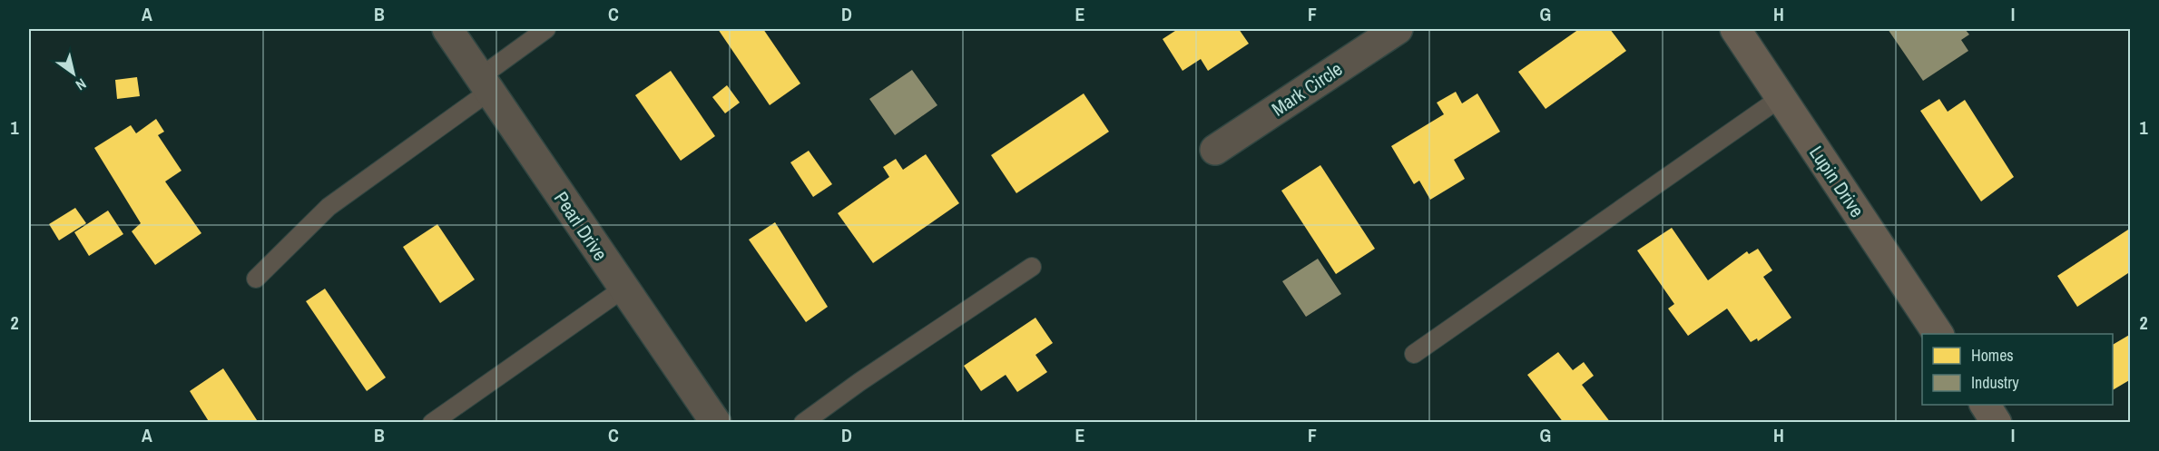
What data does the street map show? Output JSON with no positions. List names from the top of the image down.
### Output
{
  "streets": {
    "street": ["Mark Circle", "Lupin Drive", "Pearl Drive"]
  },
  "legend": ["Homes", "Industry"],
  "north": "bottom right",
  "grid": {
    "columns": [
      "A",
      "B",
      "C",
      "D",
      "E",
      "F",
      "G",
      "H",
      "I"
    ],
    "rows": ["1", "2"]
  }
}
